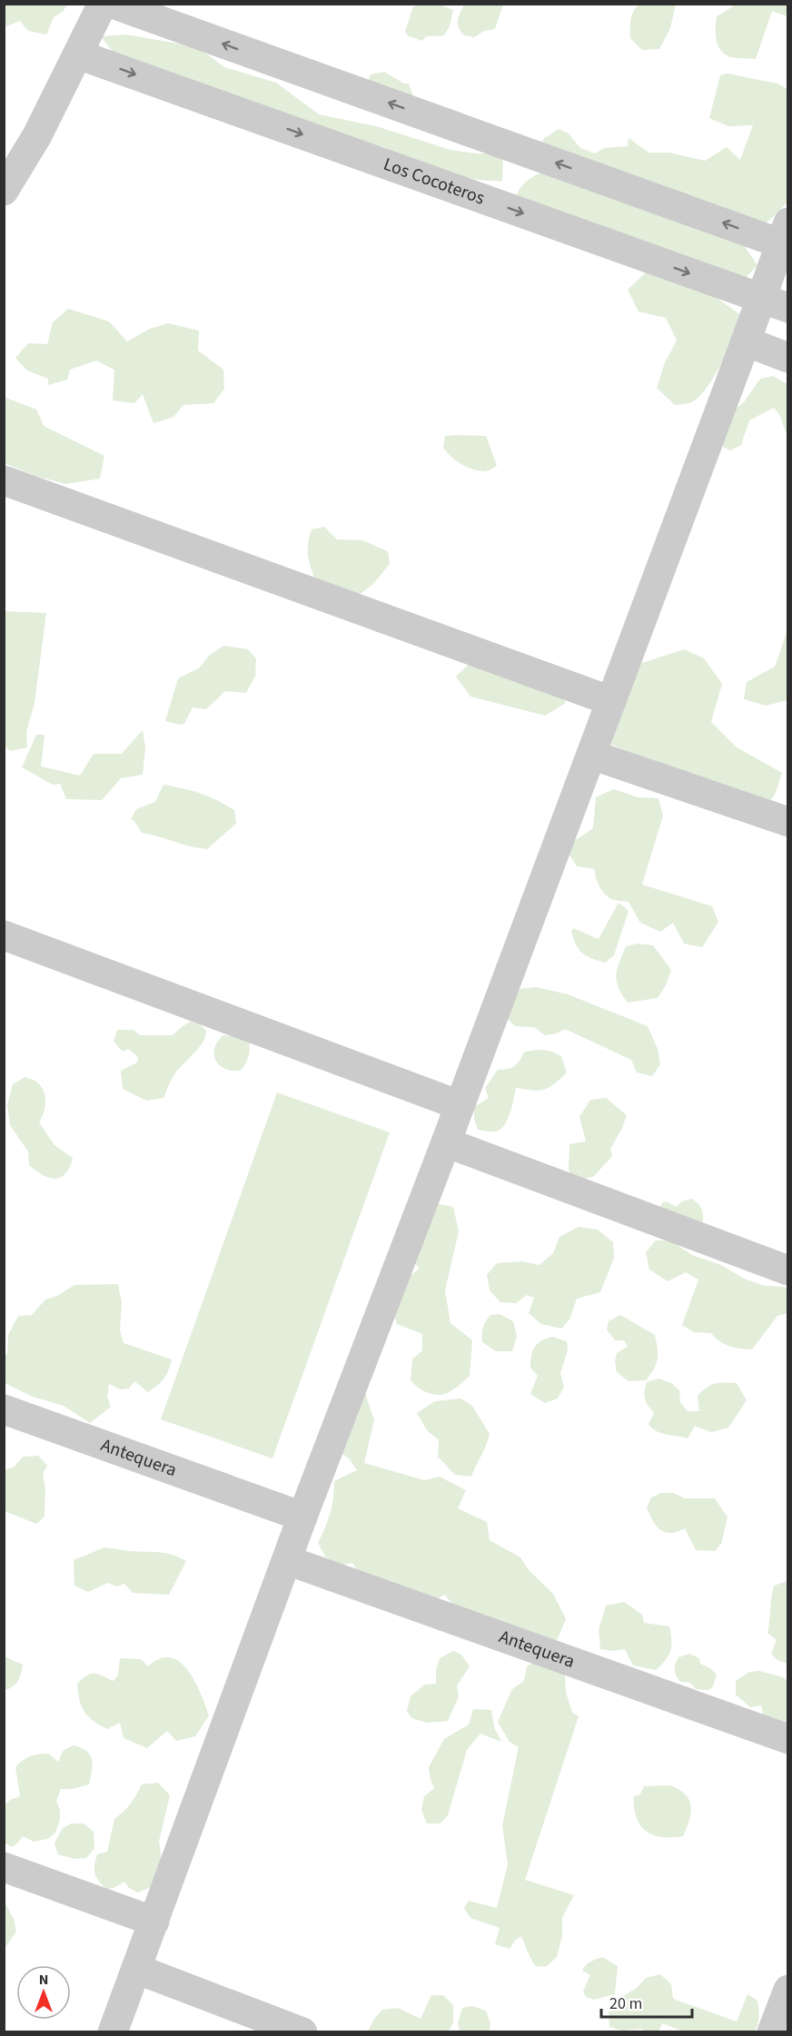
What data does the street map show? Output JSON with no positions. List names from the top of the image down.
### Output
{
  "streets": {
    "street": ["Los Cocoteros", "Antequera"]
  },
  "scale_bar": "20 m",
  "north": "top"
}
